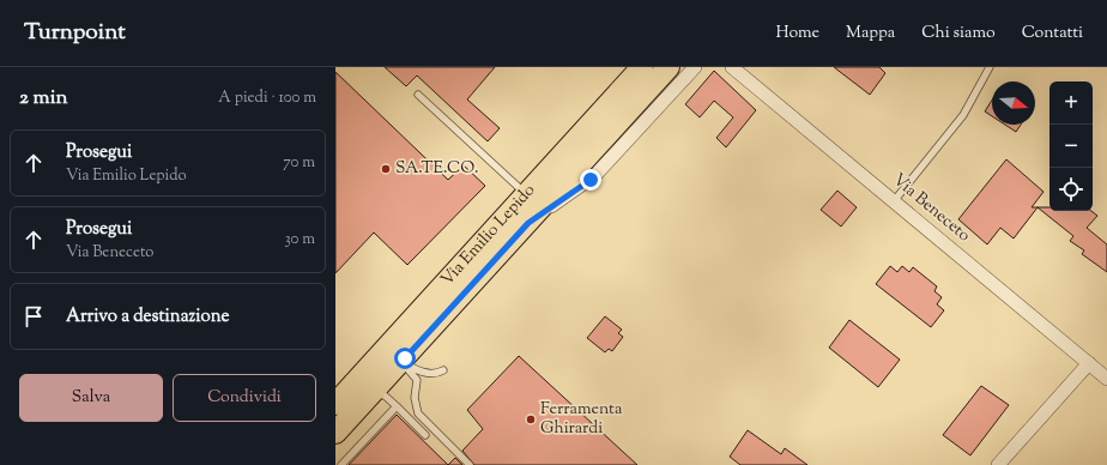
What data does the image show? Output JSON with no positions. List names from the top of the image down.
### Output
{
  "streets": {
    "main road": ["Via Emilio Lepido"],
    "street": ["Via Beneceto"]
  },
  "places": ["SA.TE.CO.", "Ferramenta Ghirardi"],
  "north": "right",
  "page": {
    "header": "Turnpoint",
    "nav": [
      "Home",
      "Mappa",
      "Chi siamo",
      "Contatti"
    ],
    "heading": ["2 min", "A piedi · 100 m"],
    "map_buttons": ["+", "−"],
    "list": [
      ["Prosegui", "Via Emilio Lepido", "70 m"],
      ["Prosegui", "Via Beneceto", "30 m"],
      "Arrivo a destinazione"
    ],
    "buttons": ["Salva", "Condividi"]
  }
}
